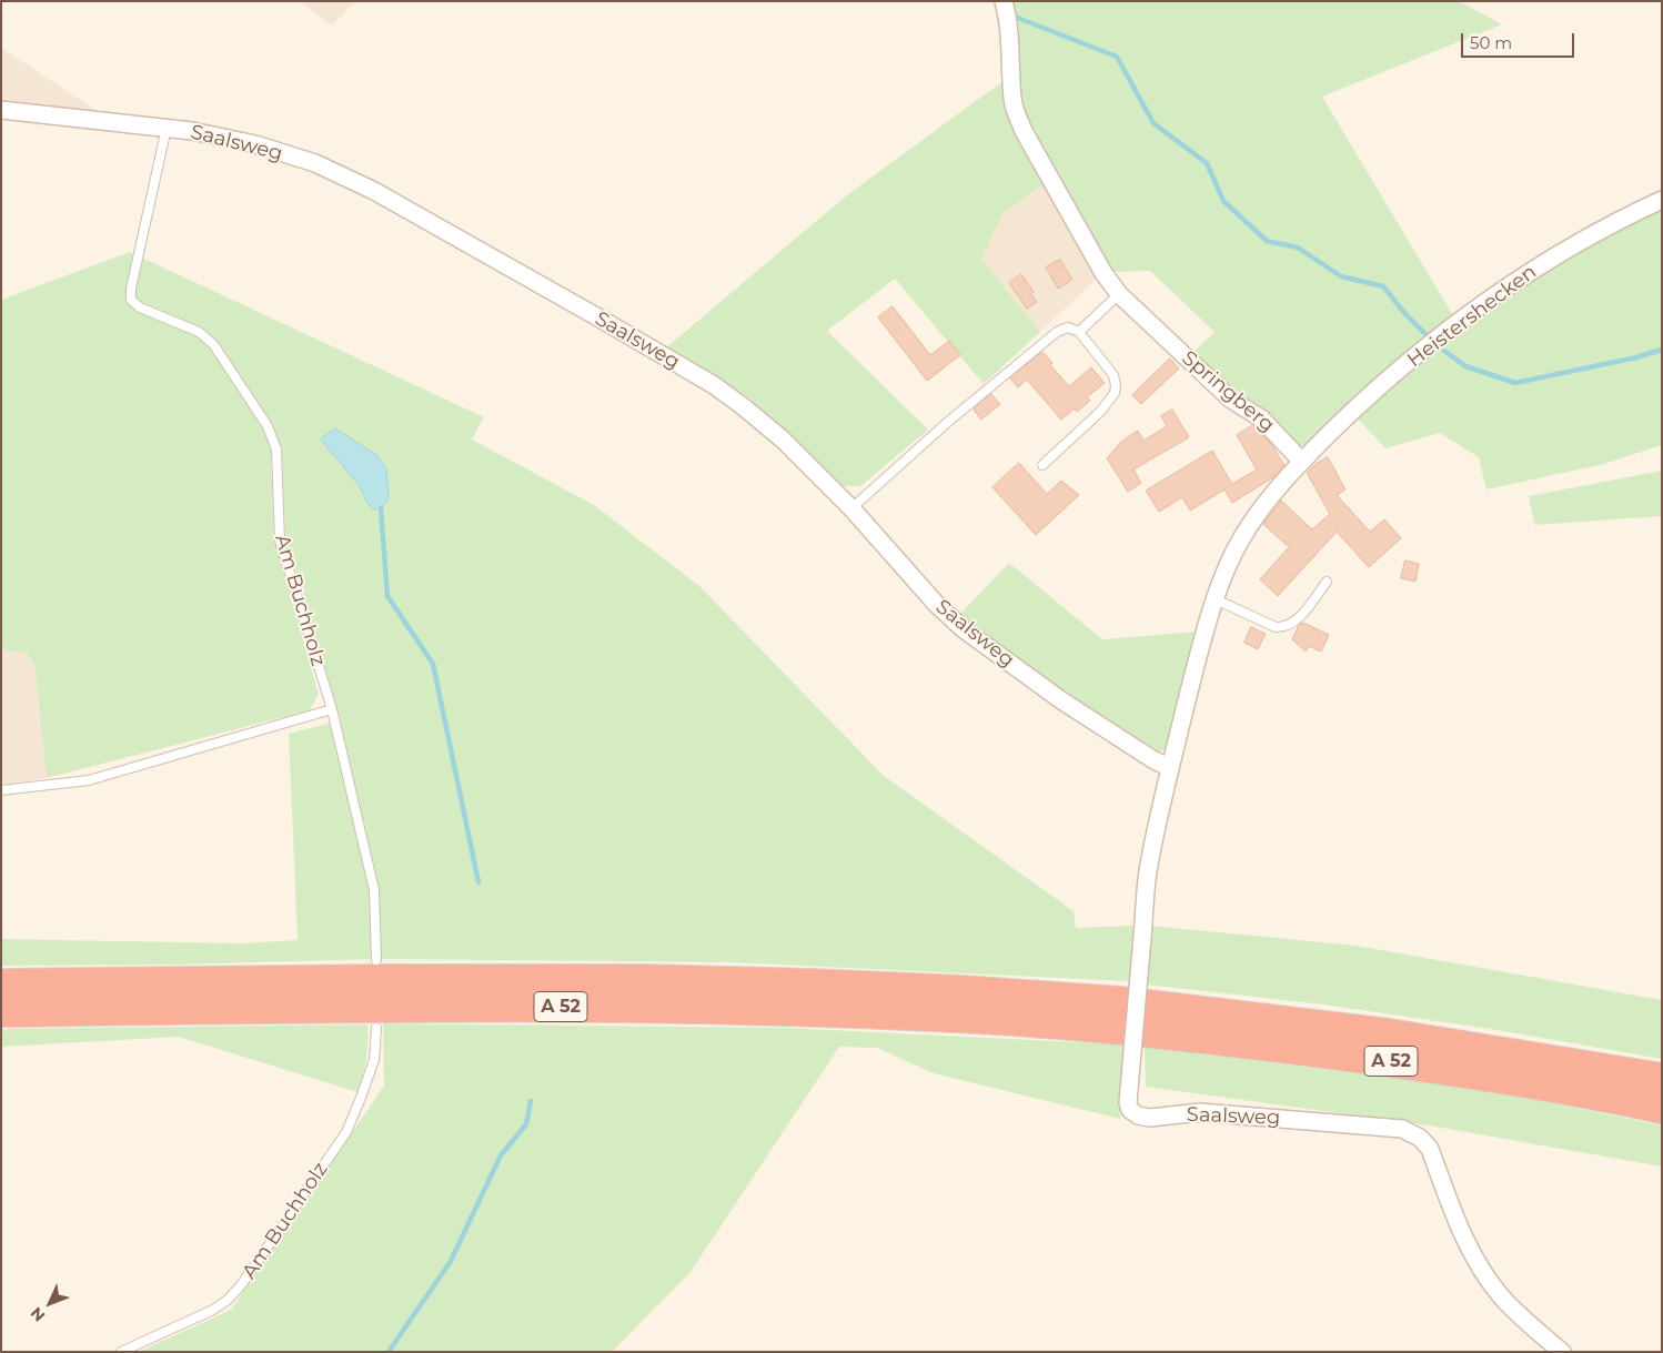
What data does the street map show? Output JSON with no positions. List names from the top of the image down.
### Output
{
  "streets": {
    "highway": ["A 52"],
    "street": ["Saalsweg", "Heistershecken", "Springberg"],
    "lane": ["Am Buchholz"]
  },
  "crossings": [
    ["Saalsweg", "Am Buchholz"],
    ["Heistershecken", "Springberg"]
  ],
  "scale_bar": "50 m",
  "north": "bottom left"
}
